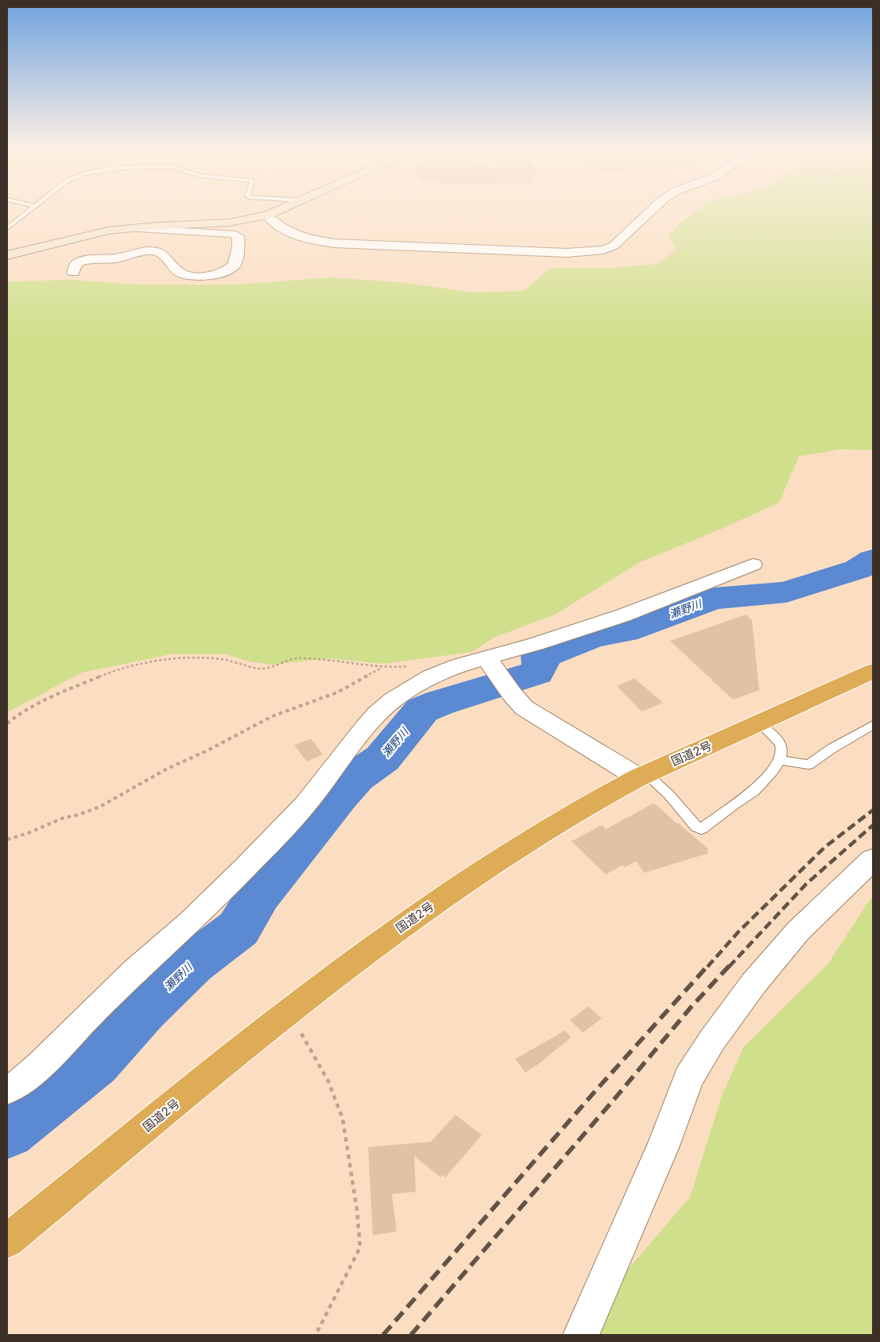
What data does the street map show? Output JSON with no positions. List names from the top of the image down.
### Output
{
  "streets": {
    "highway": ["国道2号"]
  },
  "water": ["瀬野川"]
}
